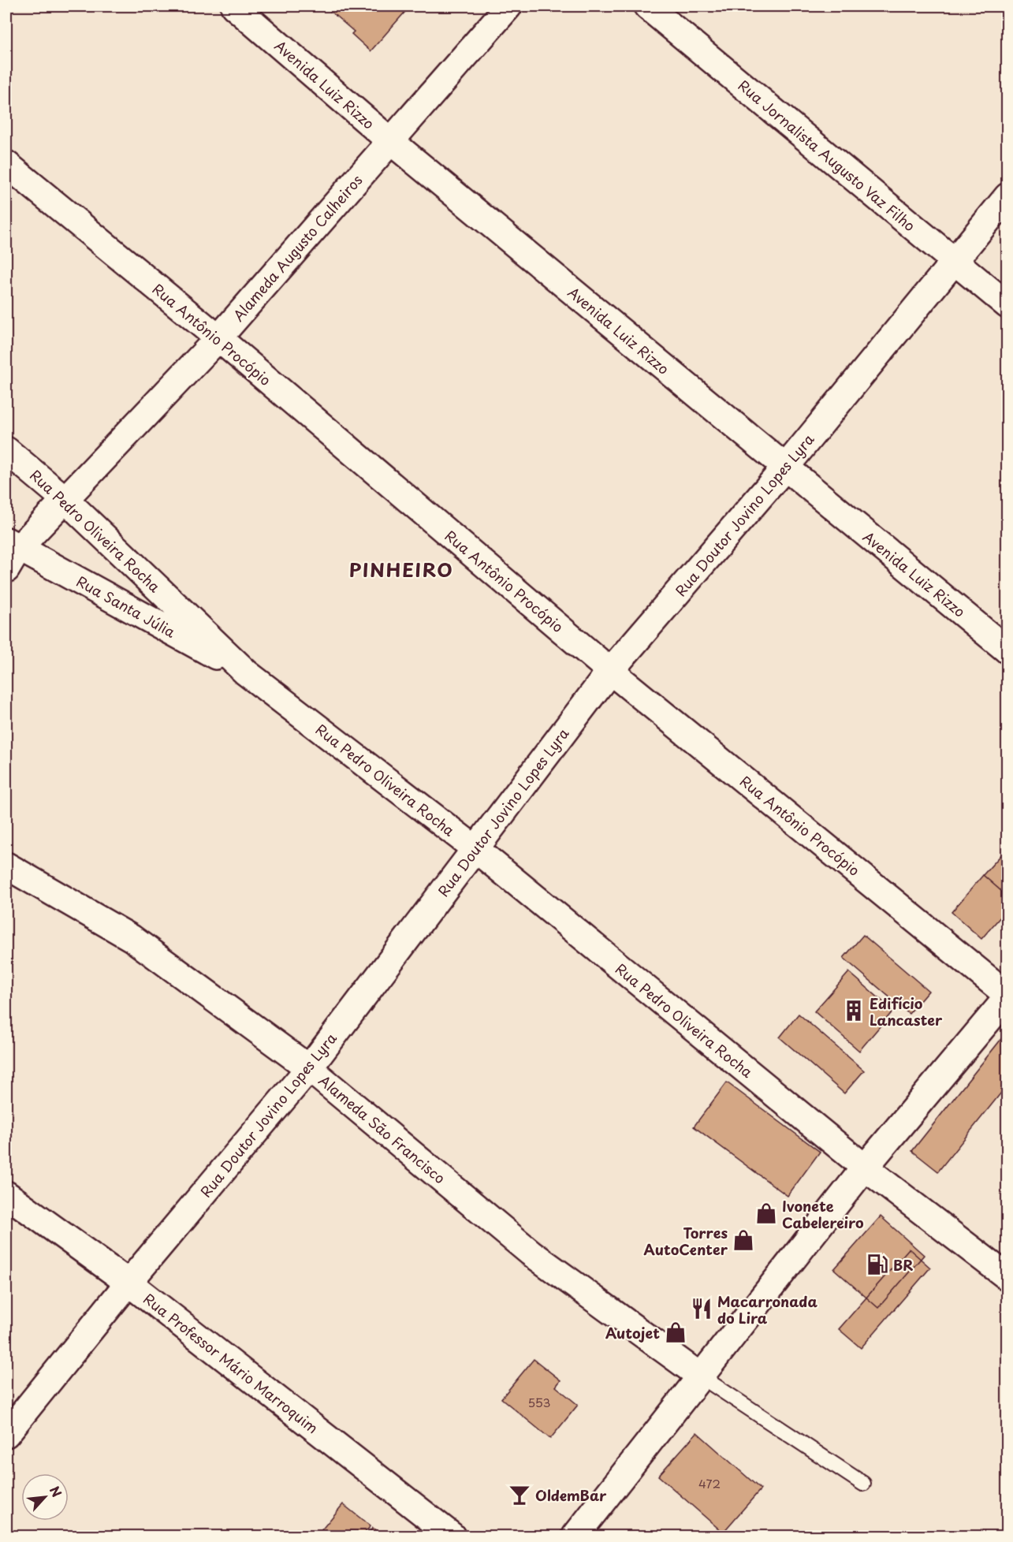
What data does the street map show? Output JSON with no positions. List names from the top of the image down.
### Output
{
  "streets": {
    "street": [
      "Avenida Luiz Rizzo",
      "Rua Jornalista Augusto Vaz Filho",
      "Alameda Augusto Calheiros",
      "Rua Antônio Procópio",
      "Rua Doutor Jovino Lopes Lyra",
      "Rua Pedro Oliveira Rocha",
      "Rua Santa Júlia",
      "Alameda São Francisco",
      "Rua Professor Mário Marroquim"
    ]
  },
  "crossings": [
    ["Avenida Luiz Rizzo", "Alameda Augusto Calheiros"],
    ["Avenida Luiz Rizzo", "Rua Doutor Jovino Lopes Lyra"],
    ["Rua Jornalista Augusto Vaz Filho", "Rua Doutor Jovino Lopes Lyra"],
    ["Alameda Augusto Calheiros", "Rua Antônio Procópio"],
    ["Alameda Augusto Calheiros", "Rua Pedro Oliveira Rocha"],
    ["Alameda Augusto Calheiros", "Rua Santa Júlia"],
    ["Rua Antônio Procópio", "Rua Doutor Jovino Lopes Lyra"],
    ["Rua Doutor Jovino Lopes Lyra", "Rua Pedro Oliveira Rocha"],
    ["Rua Doutor Jovino Lopes Lyra", "Alameda São Francisco"],
    ["Rua Doutor Jovino Lopes Lyra", "Rua Professor Mário Marroquim"],
    ["Rua Pedro Oliveira Rocha", "Rua Santa Júlia"]
  ],
  "districts": ["PINHEIRO"],
  "places": {
    "building": ["Edifício Lancaster"],
    "shop": ["Ivonete Cabelereiro", "Torres AutoCenter", "Autojet"],
    "fuel station": ["BR"],
    "restaurant": ["Macarronada do Lira"],
    "bar": ["OldemBar"]
  },
  "house_numbers": ["553", "472"],
  "north": "top right"
}
